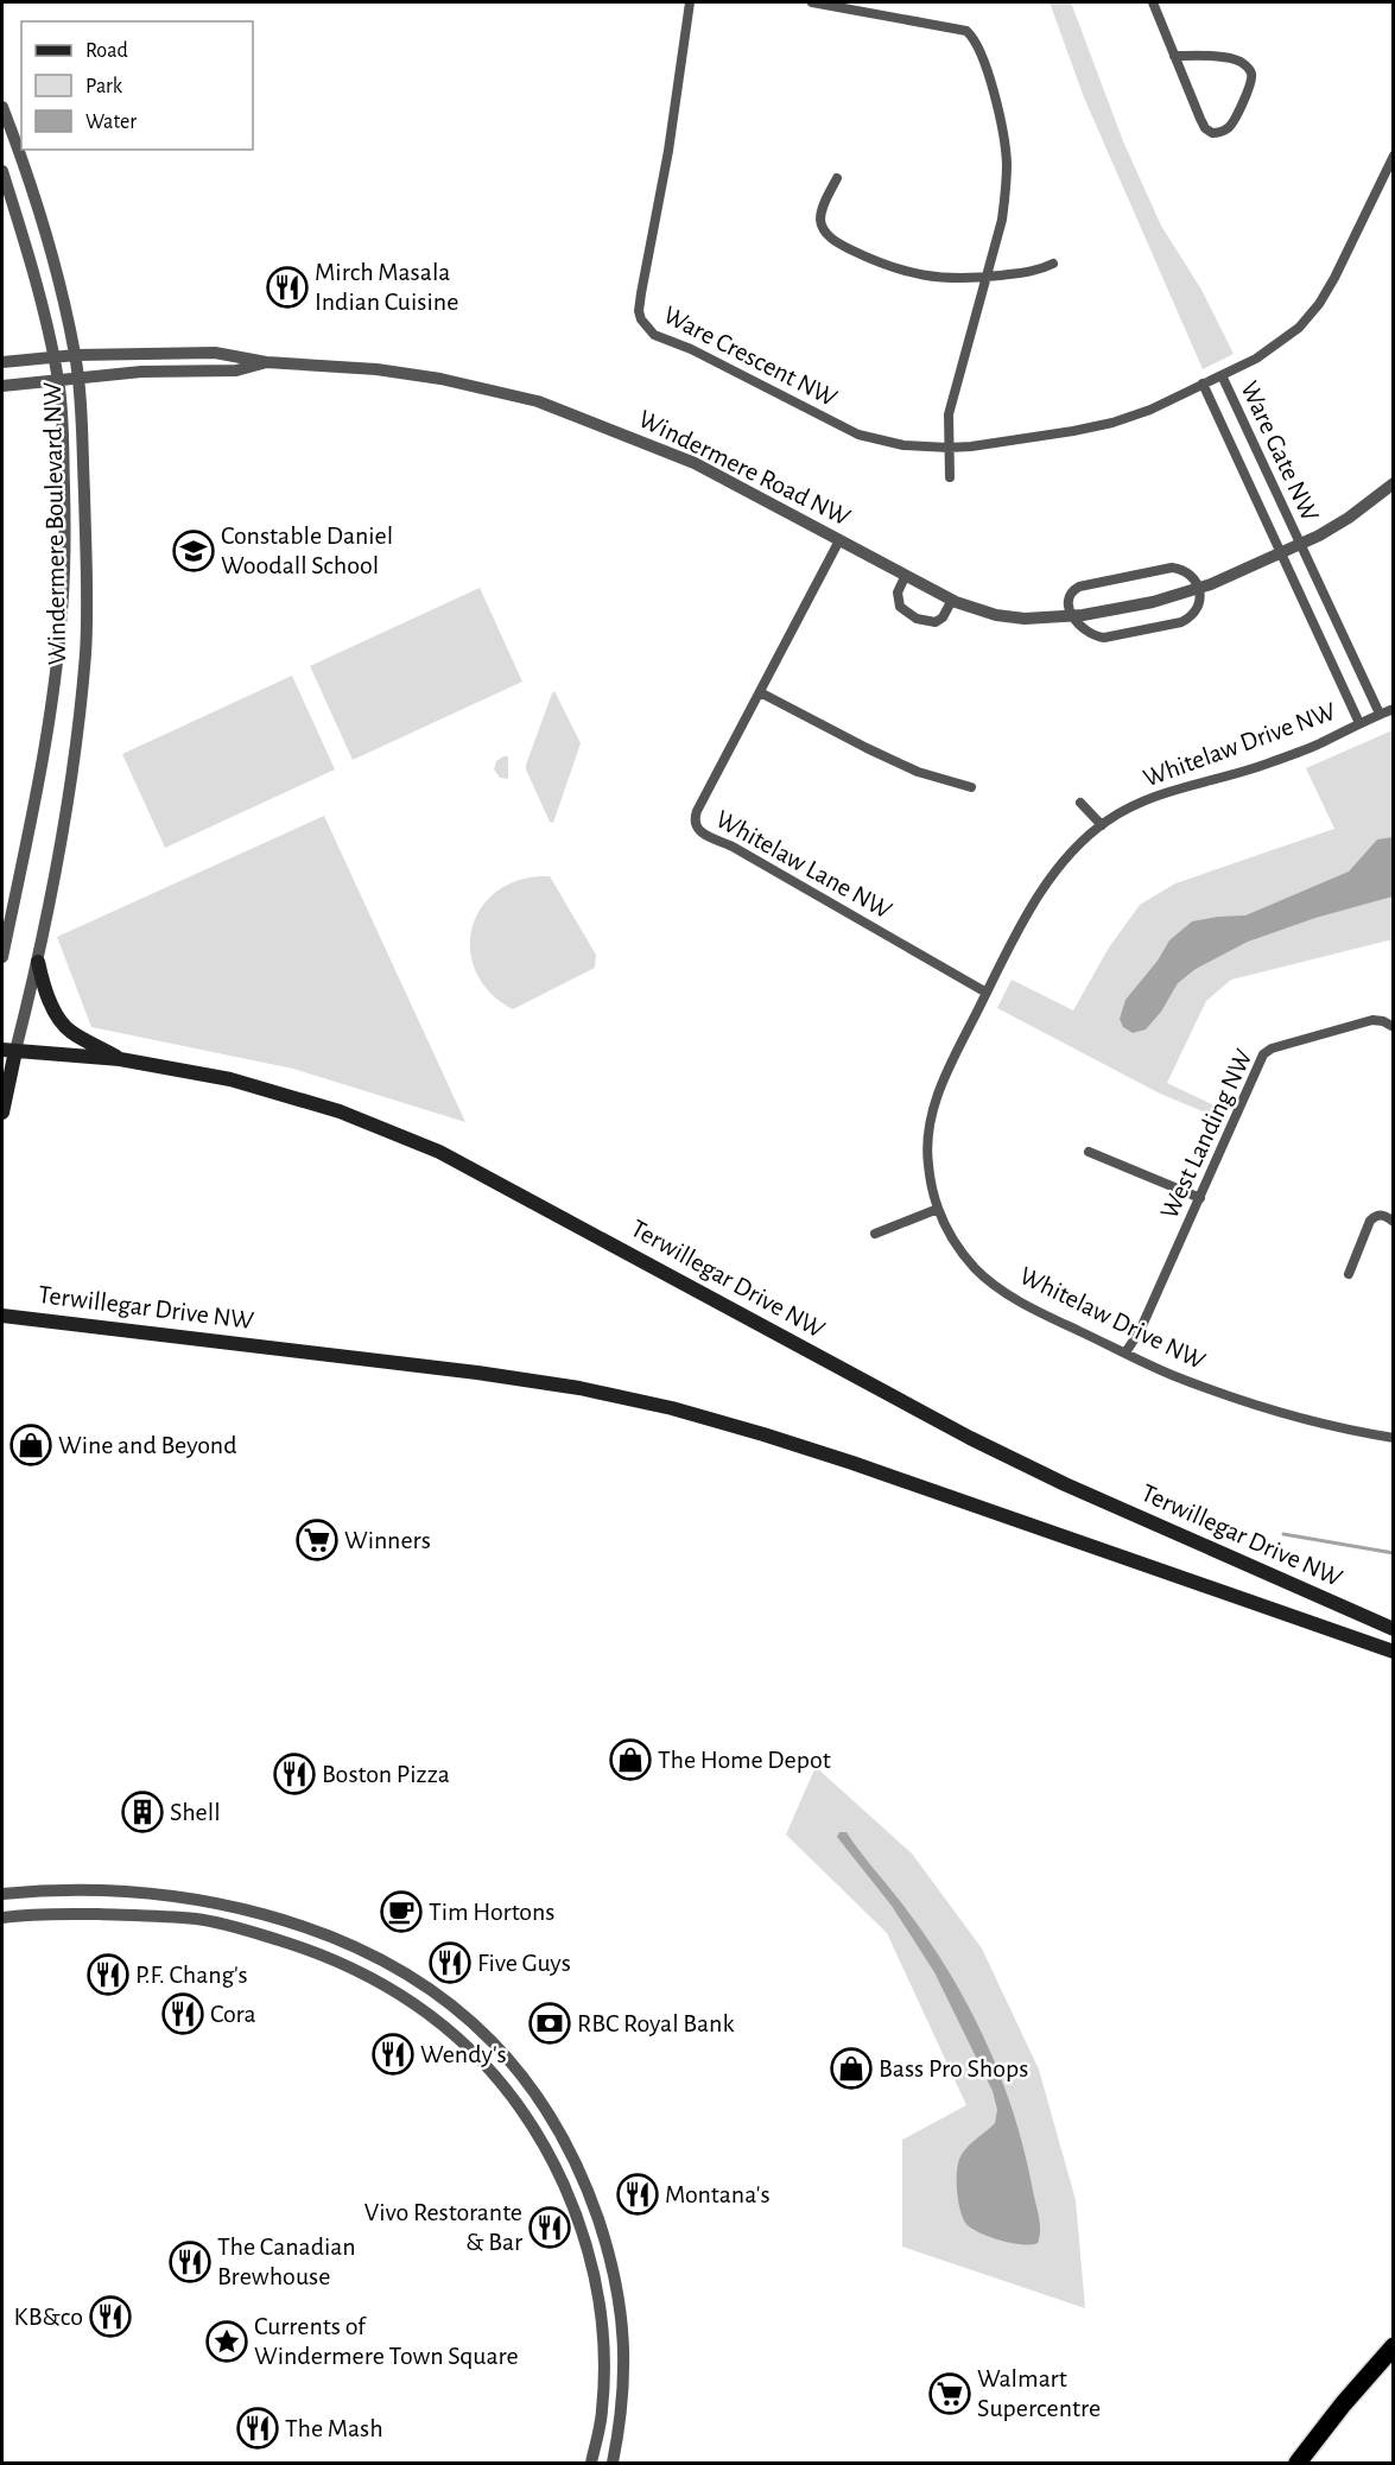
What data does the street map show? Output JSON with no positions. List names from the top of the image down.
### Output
{
  "streets": {
    "main road": ["Windermere Boulevard NW", "Terwillegar Drive NW"],
    "street": [
      "Ware Crescent NW",
      "Ware Gate NW",
      "Windermere Road NW",
      "Whitelaw Drive NW",
      "Whitelaw Lane NW",
      "West Landing NW"
    ]
  },
  "crossings": [
    ["Ware Crescent NW", "Ware Gate NW"],
    ["Ware Gate NW", "Windermere Road NW"],
    ["Ware Gate NW", "Whitelaw Drive NW"],
    ["Windermere Road NW", "Windermere Boulevard NW"],
    ["Windermere Road NW", "Whitelaw Lane NW"],
    ["Windermere Boulevard NW", "Terwillegar Drive NW"],
    ["Whitelaw Drive NW", "Whitelaw Lane NW"],
    ["Whitelaw Drive NW", "West Landing NW"]
  ],
  "places": {
    "restaurant": [
      "Mirch Masala Indian Cuisine",
      "Boston Pizza",
      "Five Guys",
      "P.F. Chang's",
      "Cora",
      "Wendy's",
      "Montana's",
      "Vivo Restorante & Bar",
      "The Canadian Brewhouse",
      "KB&co",
      "The Mash"
    ],
    "school or university": ["Constable Daniel Woodall School"],
    "shop": ["Wine and Beyond", "The Home Depot", "Bass Pro Shops"],
    "supermarket": ["Winners", "Walmart Supercentre"],
    "building": ["Shell"],
    "cafe": ["Tim Hortons"],
    "bank": ["RBC Royal Bank"],
    "place": ["Currents of Windermere Town Square"]
  },
  "legend": ["Road", "Park", "Water"]
}
